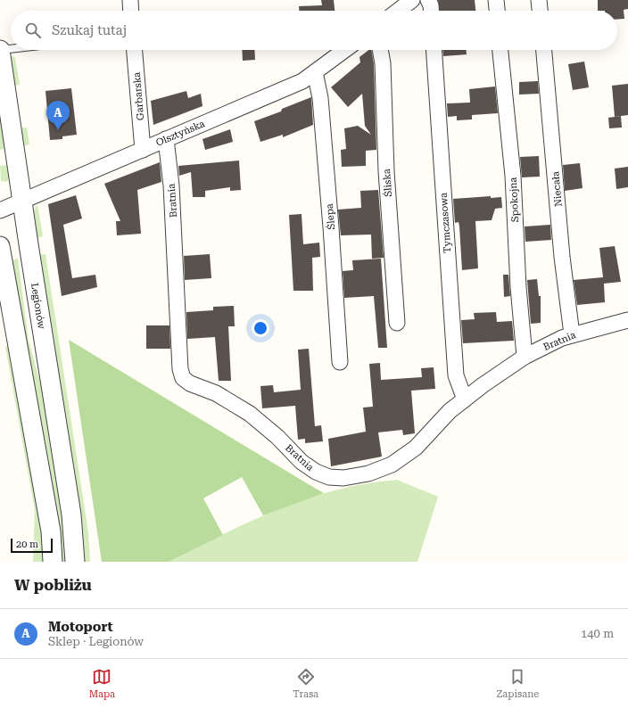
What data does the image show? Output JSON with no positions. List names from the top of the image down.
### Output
{
  "streets": {
    "street": [
      "Garbarska",
      "Olsztyńska",
      "Śliska",
      "Niecała",
      "Spokojna",
      "Bratnia",
      "Ślepa",
      "Tymczasowa",
      "Legionów"
    ]
  },
  "crossings": [
    ["Garbarska", "Olsztyńska"],
    ["Olsztyńska", "Bratnia"],
    ["Olsztyńska", "Ślepa"],
    ["Olsztyńska", "Legionów"],
    ["Niecała", "Bratnia"],
    ["Spokojna", "Bratnia"],
    ["Bratnia", "Tymczasowa"]
  ],
  "scale_bar": "20 m",
  "page": {
    "search": "Szukaj tutaj",
    "pins": "A",
    "scale": "20 m",
    "heading": "W pobliżu",
    "list": [
      {
        "mark": "A",
        "name": "Motoport",
        "note": "Sklep · Legionów",
        "value": "140 m"
      }
    ],
    "nav": ["Mapa", "Trasa", "Zapisane"]
  }
}
